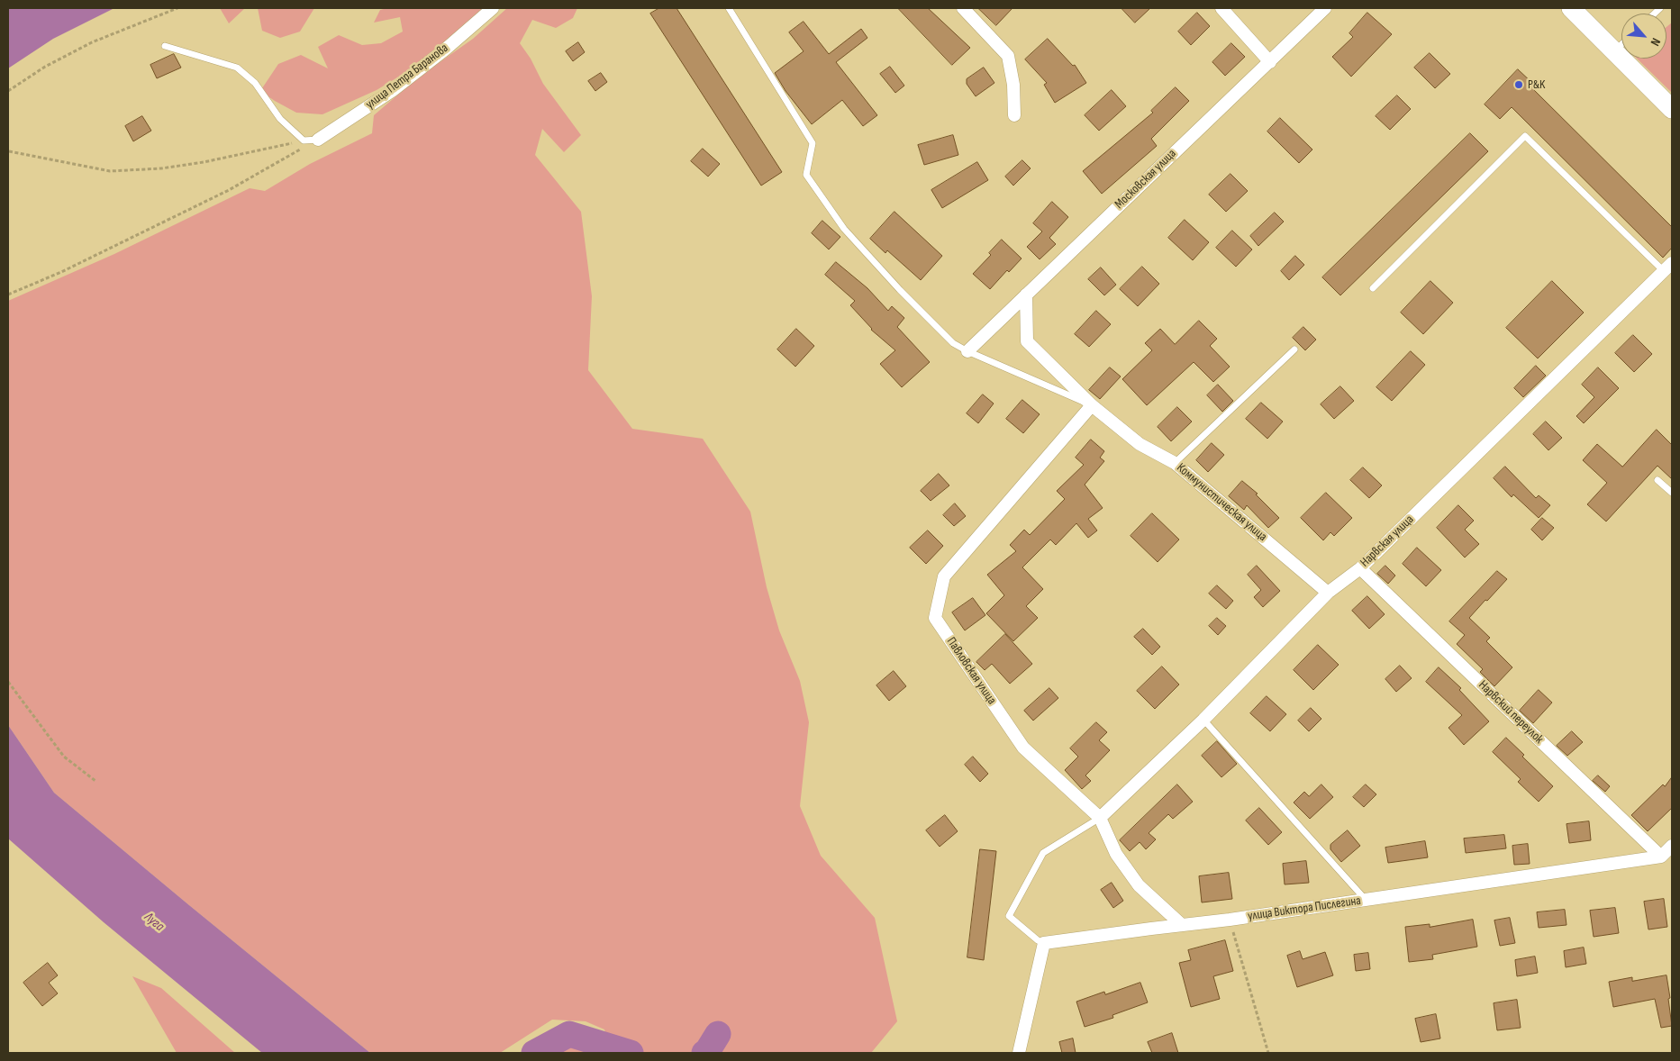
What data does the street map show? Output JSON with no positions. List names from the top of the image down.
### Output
{
  "streets": {
    "street": [
      "улица Петра Баранова",
      "Московская улица",
      "Коммунистическая улица",
      "Нарвская улица",
      "Павловская улица",
      "Нарвский переулок",
      "улица Виктора Пислегина"
    ]
  },
  "crossings": [
    ["Московская улица", "Коммунистическая улица"],
    ["Коммунистическая улица", "Нарвская улица"],
    ["Коммунистическая улица", "Павловская улица"],
    ["Нарвская улица", "Павловская улица"],
    ["Нарвская улица", "Нарвский переулок"],
    ["Павловская улица", "улица Виктора Пислегина"],
    ["Нарвский переулок", "улица Виктора Пислегина"]
  ],
  "water": ["Луга"],
  "places": ["P&K"],
  "north": "bottom right"
}
